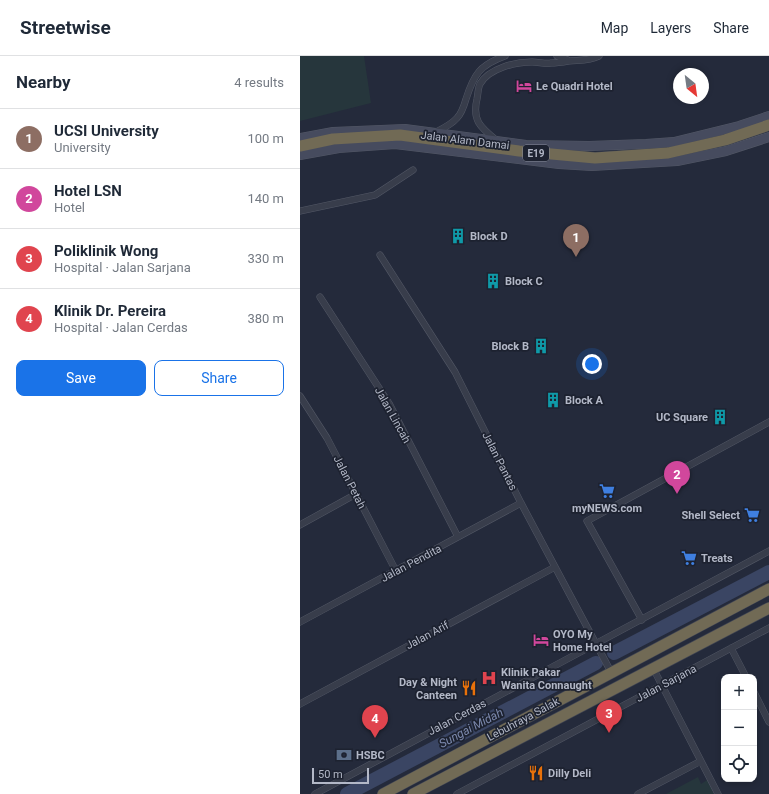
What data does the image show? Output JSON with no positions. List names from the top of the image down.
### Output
{
  "streets": {
    "highway": ["E19", "Lebuhraya Salak"],
    "main road": ["Jalan Alam Damai"],
    "street": [
      "Jalan Lincah",
      "Jalan Pantas",
      "Jalan Petah",
      "Jalan Pendita",
      "Jalan Arif",
      "Jalan Sarjana",
      "Jalan Cerdas"
    ]
  },
  "crossings": [
    ["Jalan Lincah", "Jalan Pendita"],
    ["Jalan Pantas", "Jalan Pendita"],
    ["Jalan Pantas", "Jalan Arif"],
    ["Jalan Pantas", "Jalan Cerdas"],
    ["Jalan Pantas", "Lebuhraya Salak"],
    ["Jalan Petah", "Jalan Pendita"]
  ],
  "water": ["Sungai Midah"],
  "places": {
    "hotel": ["Le Quadri Hotel", "OYO My Home Hotel"],
    "building": [
      "Block D",
      "Block C",
      "Block B",
      "Block A",
      "UC Square"
    ],
    "supermarket": ["myNEWS.com", "Shell Select", "Treats"],
    "hospital": ["Klinik Pakar Wanita Connaught"],
    "restaurant": ["Day & Night Canteen", "Dilly Deli"],
    "bank": ["HSBC"]
  },
  "scale_bar": "50 m",
  "north": "bottom right",
  "page": {
    "header": "Streetwise",
    "nav": ["Map", "Layers", "Share"],
    "heading": ["Nearby", "4 results"],
    "list": [
      {
        "mark": "1",
        "name": "UCSI University",
        "note": "University",
        "value": "100 m"
      },
      {
        "mark": "2",
        "name": "Hotel LSN",
        "note": "Hotel",
        "value": "140 m"
      },
      {
        "mark": "3",
        "name": "Poliklinik Wong",
        "note": "Hospital · Jalan Sarjana",
        "value": "330 m"
      },
      {
        "mark": "4",
        "name": "Klinik Dr. Pereira",
        "note": "Hospital · Jalan Cerdas",
        "value": "380 m"
      }
    ],
    "pins": [
      "1",
      "2",
      "3",
      "4"
    ],
    "buttons": ["Save", "Share"],
    "map_buttons": ["+", "−"],
    "scale": "50 m"
  }
}
